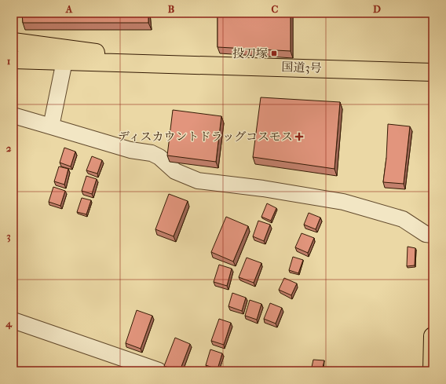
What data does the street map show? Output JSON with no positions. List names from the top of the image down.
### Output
{
  "streets": {
    "main road": ["国道3号"]
  },
  "places": {
    "transit": ["投刀塚"],
    "health": ["ディスカウントドラッグコスモス"]
  },
  "grid": {
    "columns": [
      "A",
      "B",
      "C",
      "D"
    ],
    "rows": [
      "1",
      "2",
      "3",
      "4"
    ]
  }
}
